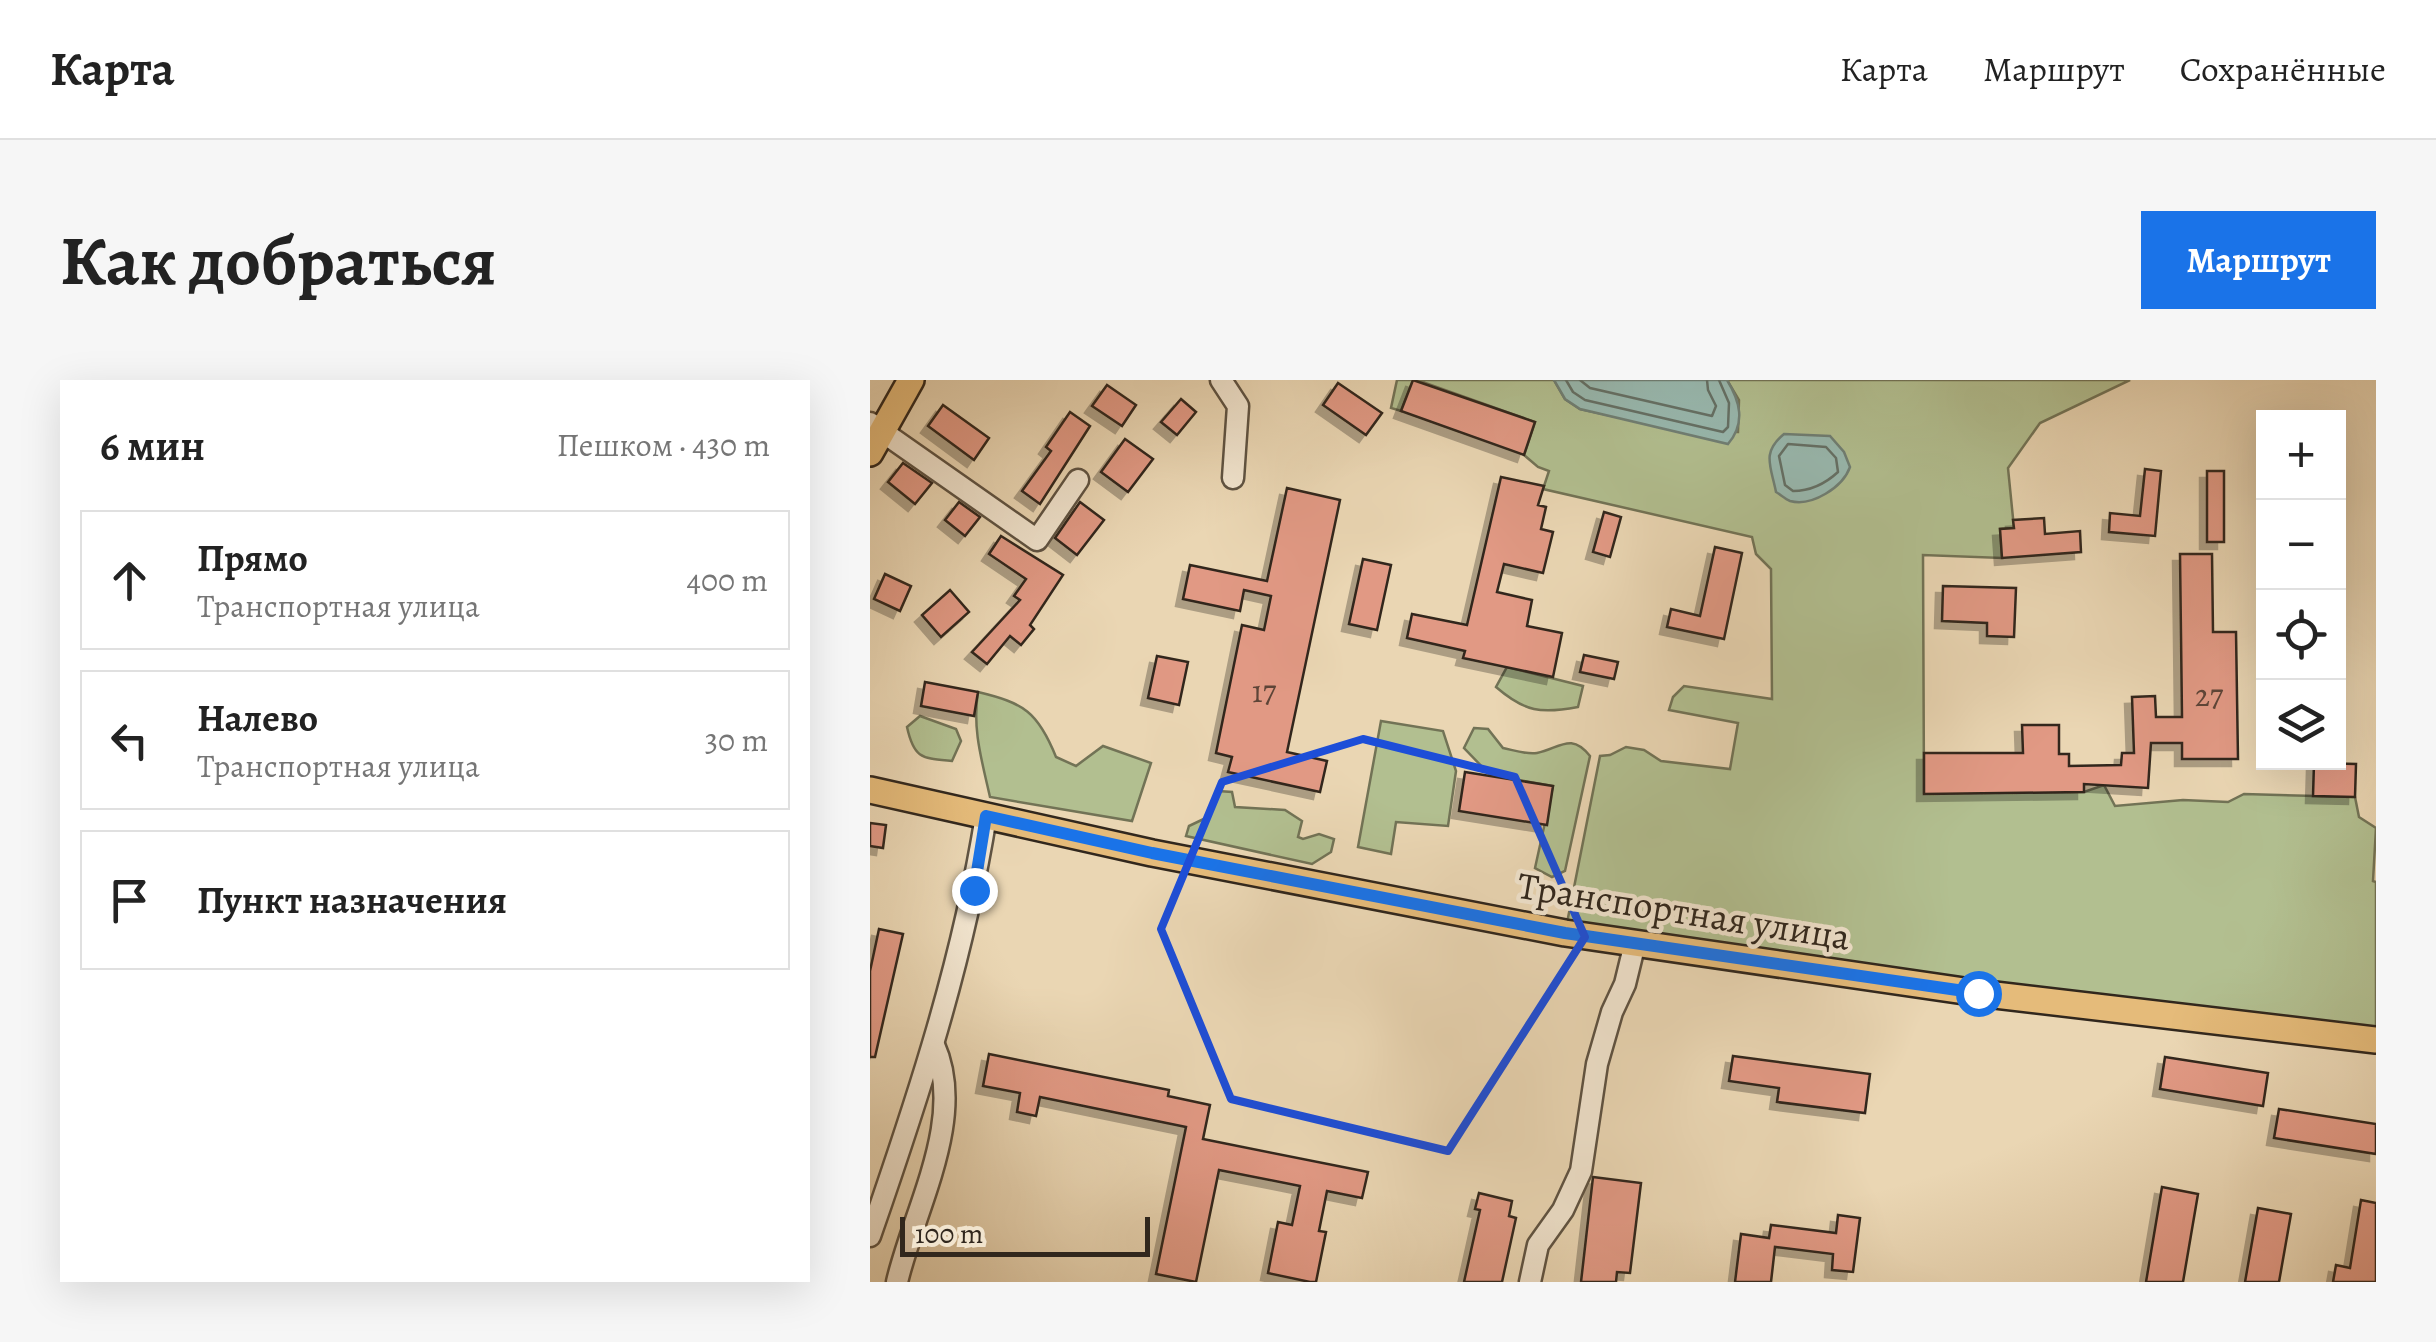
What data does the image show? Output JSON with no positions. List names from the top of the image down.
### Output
{
  "streets": {
    "main road": ["Транспортная улица"]
  },
  "house_numbers": ["17", "27"],
  "scale_bar": "100 m",
  "page": {
    "header": "Карта",
    "nav": ["Карта", "Маршрут", "Сохранённые"],
    "buttons": "Маршрут",
    "title": "Как добраться",
    "heading": ["6 мин", "Пешком · 430 m"],
    "map_buttons": ["+", "−"],
    "list": [
      ["Прямо", "Транспортная улица", "400 m"],
      ["Налево", "Транспортная улица", "30 m"],
      "Пункт назначения"
    ],
    "scale": "100 m"
  }
}
